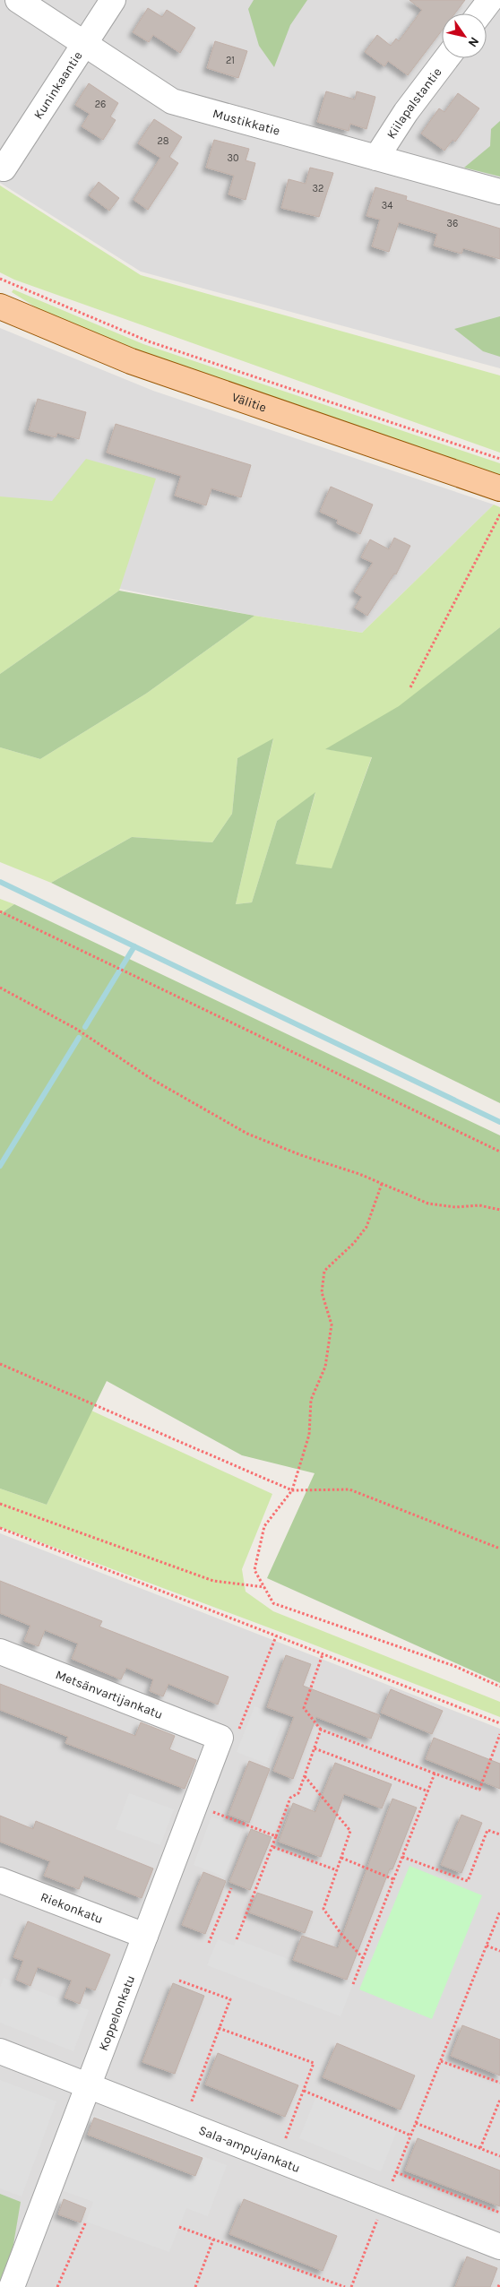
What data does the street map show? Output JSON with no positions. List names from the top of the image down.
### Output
{
  "streets": {
    "main road": ["Välitie"],
    "street": [
      "Kuninkaantie",
      "Kiilapalstantie",
      "Mustikkatie",
      "Metsänvartijankatu",
      "Riekonkatu",
      "Koppelonkatu",
      "Sala-ampujankatu"
    ]
  },
  "crossings": [
    ["Kuninkaantie", "Mustikkatie"],
    ["Kiilapalstantie", "Mustikkatie"],
    ["Metsänvartijankatu", "Koppelonkatu"],
    ["Riekonkatu", "Koppelonkatu"],
    ["Koppelonkatu", "Sala-ampujankatu"]
  ],
  "house_numbers": [
    "21",
    "26",
    "28",
    "30",
    "32",
    "34",
    "36"
  ],
  "north": "bottom right"
}
